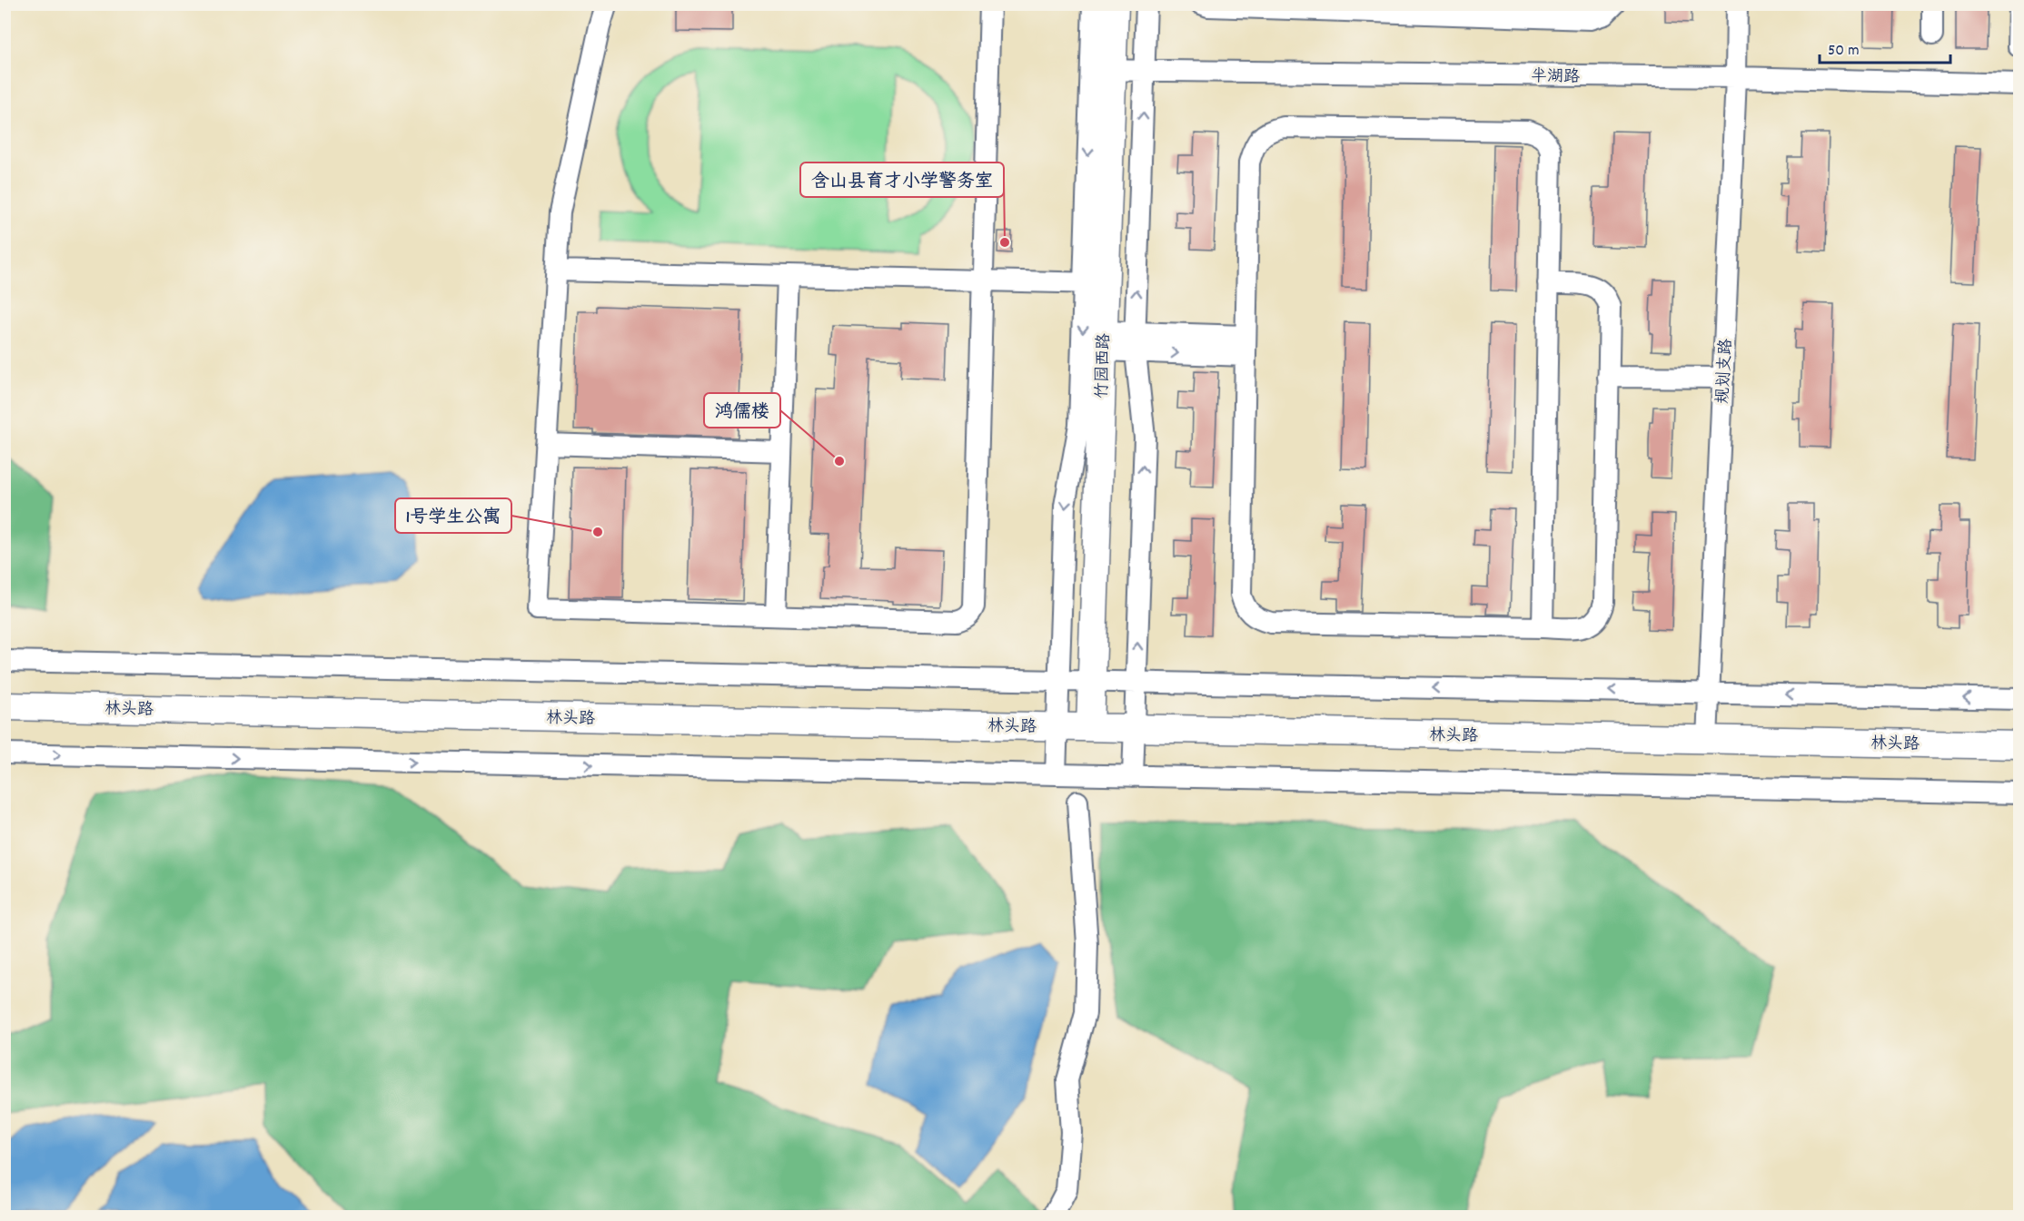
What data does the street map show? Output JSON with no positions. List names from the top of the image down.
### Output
{
  "streets": {
    "main road": ["竹园西路", "林头路"],
    "street": ["半湖路", "规划支路"]
  },
  "crossings": [
    ["半湖路", "竹园西路"],
    ["半湖路", "规划支路"],
    ["竹园西路", "林头路"],
    ["规划支路", "林头路"]
  ],
  "places": ["含山县育才小学警务室", "鸿儒楼", "1号学生公寓"],
  "scale_bar": "50 m"
}
